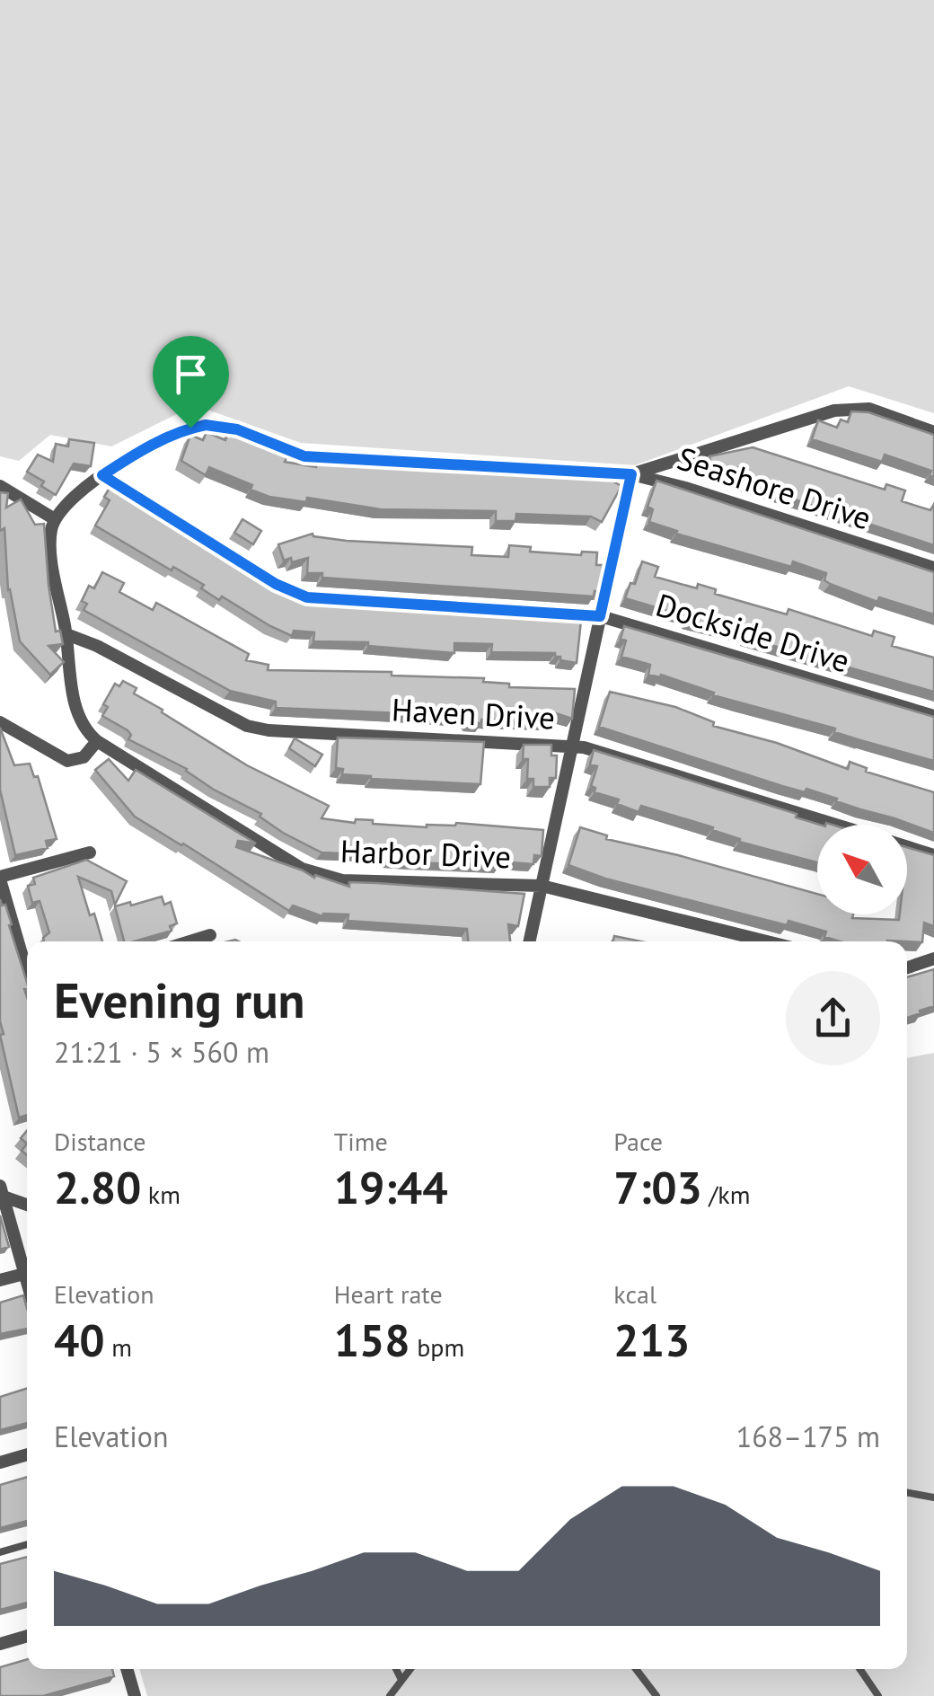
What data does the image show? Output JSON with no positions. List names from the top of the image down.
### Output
{
  "streets": {
    "street": [
      "Seashore Drive",
      "Dockside Drive",
      "Haven Drive",
      "Harbor Drive"
    ]
  },
  "crossings": [
    ["Seashore Drive", "Dockside Drive"]
  ],
  "north": "top left",
  "page": {
    "heading": ["Evening run", "21:21 · 5 × 560 m"],
    "stats": [
      ["Distance", "2.80 km"],
      ["Time", "19:44"],
      ["Pace", "7:03 /km"],
      ["Elevation", "40 m"],
      ["Heart rate", "158 bpm"],
      ["kcal", "213"]
    ],
    "chart": ["Elevation", "168–175 m"]
  }
}
